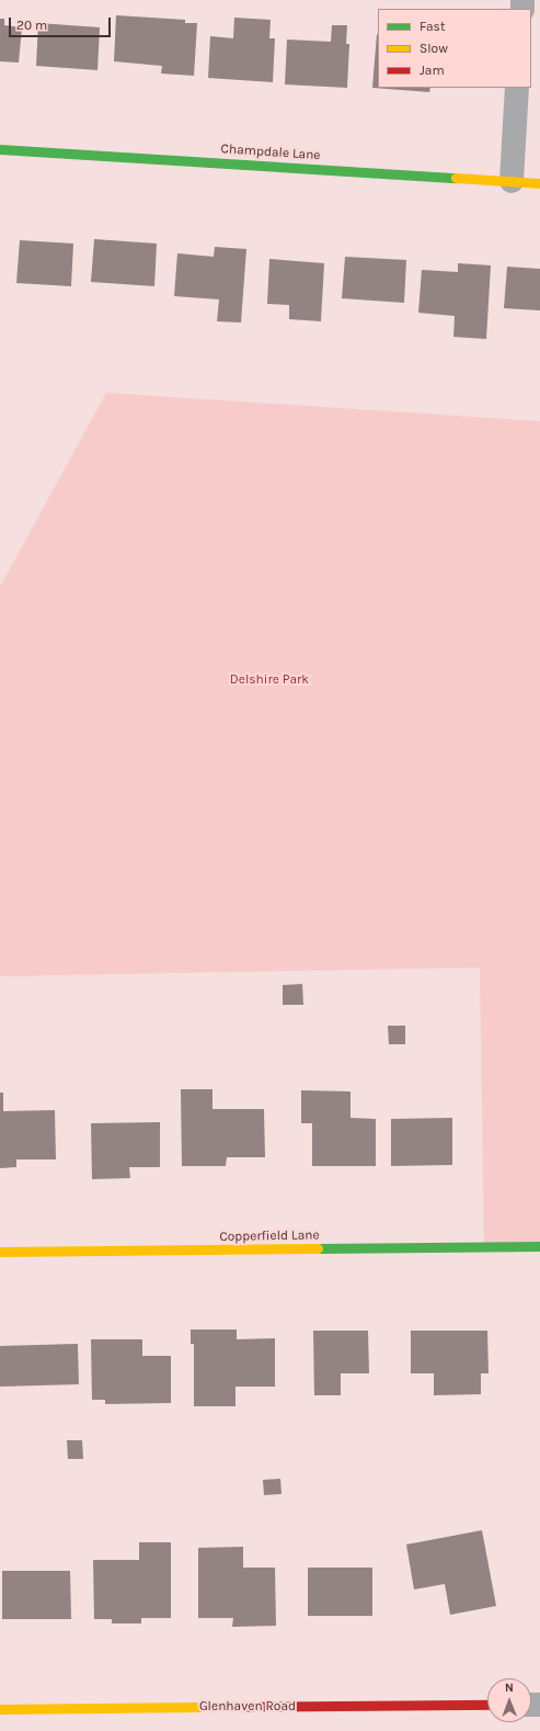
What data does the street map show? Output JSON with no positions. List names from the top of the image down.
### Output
{
  "streets": {
    "street": ["Champdale Lane", "Copperfield Lane", "Glenhaven Road"]
  },
  "parks": ["Delshire Park"],
  "legend": ["Fast", "Slow", "Jam"],
  "scale_bar": "20 m",
  "north": "top"
}
